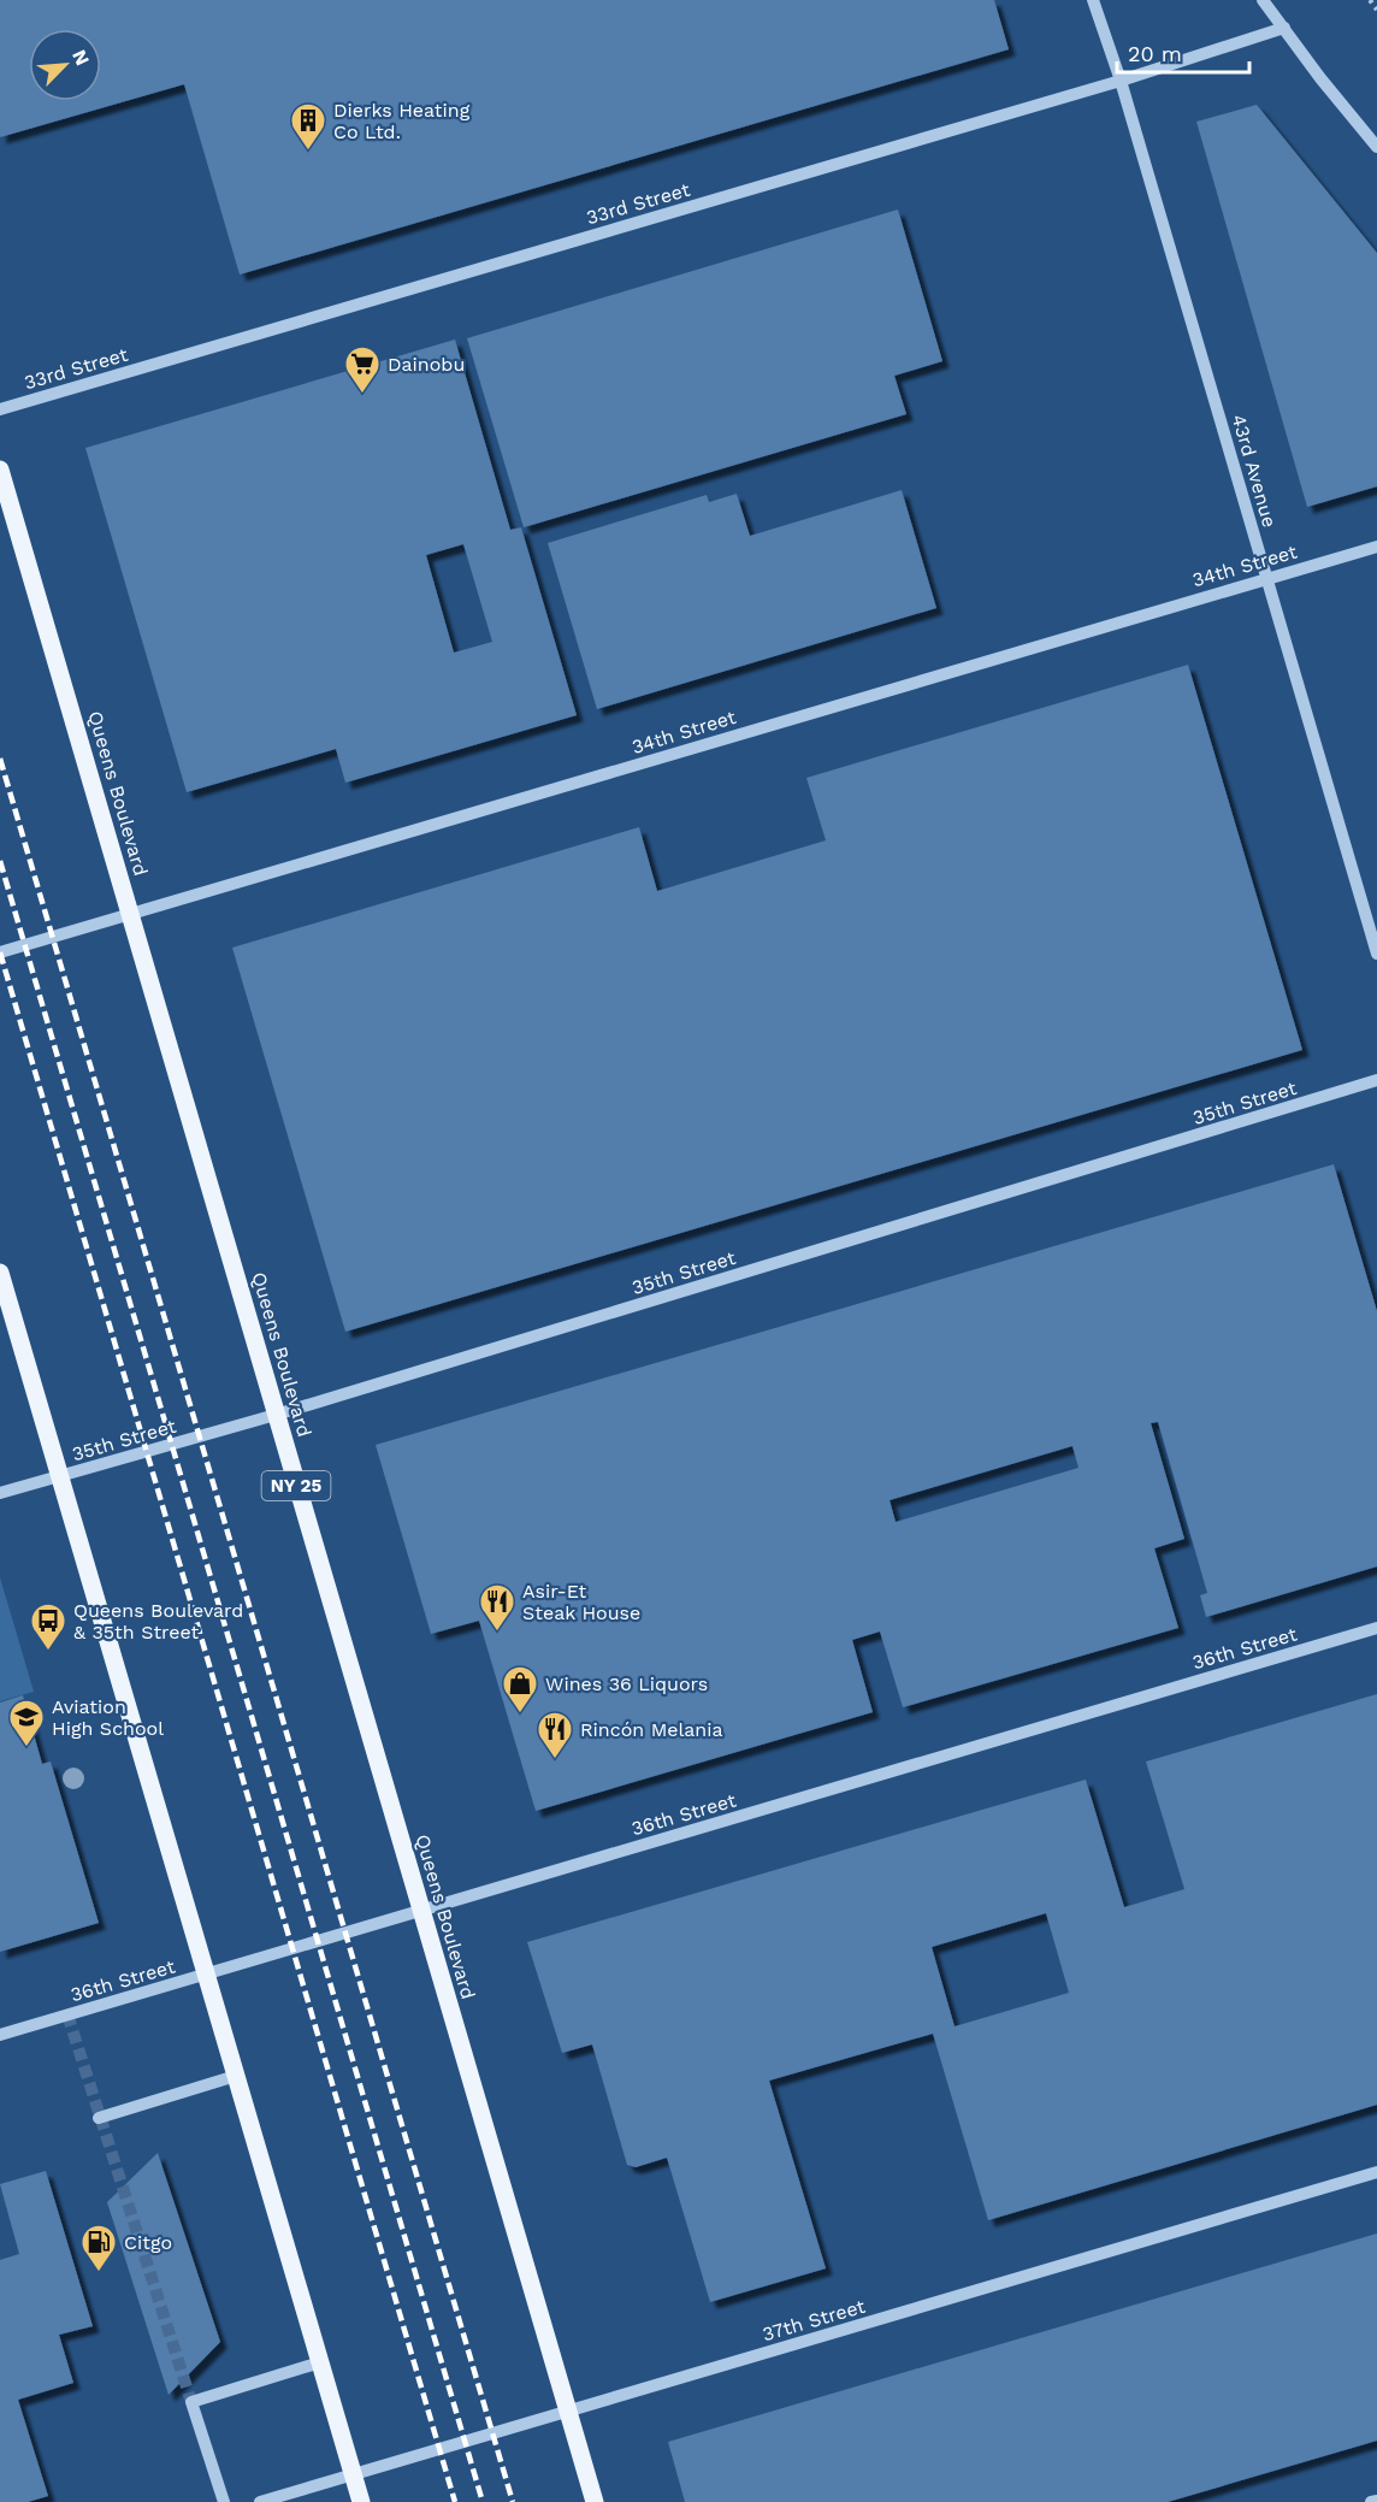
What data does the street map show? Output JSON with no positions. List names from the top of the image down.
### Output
{
  "streets": {
    "main road": ["Queens Boulevard", "NY 25"],
    "street": [
      "33rd Street",
      "43rd Avenue",
      "34th Street",
      "35th Street",
      "36th Street",
      "37th Street"
    ]
  },
  "crossings": [
    ["33rd Street", "43rd Avenue"],
    ["43rd Avenue", "34th Street"],
    ["34th Street", "Queens Boulevard"],
    ["Queens Boulevard", "35th Street"],
    ["Queens Boulevard", "36th Street"],
    ["Queens Boulevard", "37th Street"]
  ],
  "places": {
    "building": ["Dierks Heating Co Ltd."],
    "supermarket": ["Dainobu"],
    "restaurant": ["Asir-Et Steak House", "Rincón Melania"],
    "bus stop": ["Queens Boulevard & 35th Street"],
    "shop": ["Wines 36 Liquors"],
    "school or university": ["Aviation High School"],
    "fuel station": ["Citgo"]
  },
  "scale_bar": "20 m",
  "north": "top right"
}
